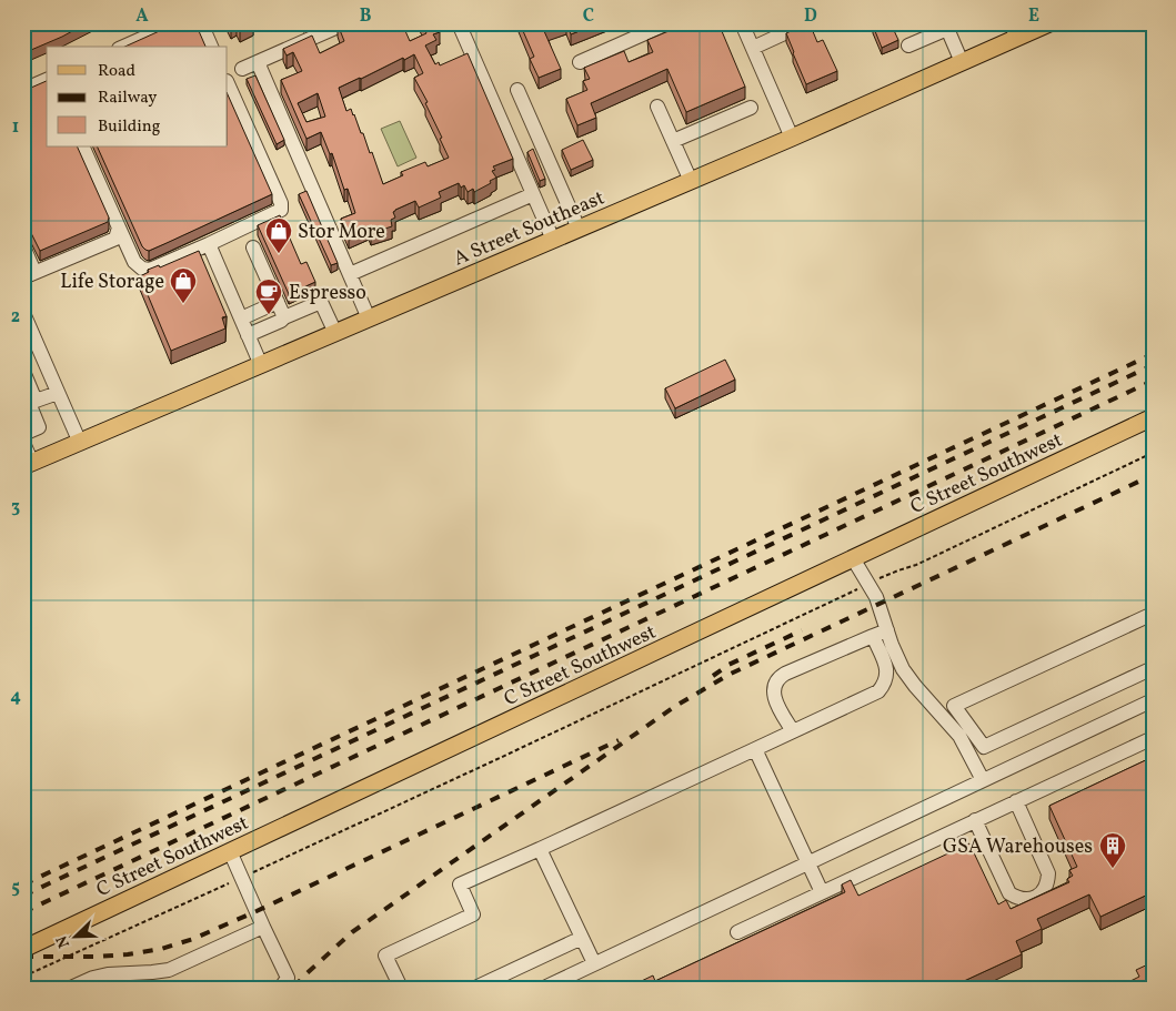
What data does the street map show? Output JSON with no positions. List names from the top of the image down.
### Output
{
  "streets": {
    "main road": ["A Street Southeast", "C Street Southwest"]
  },
  "places": {
    "shop": ["Stor More", "Life Storage"],
    "cafe": ["Espresso"],
    "building": ["GSA Warehouses"]
  },
  "legend": ["Road", "Railway", "Building"],
  "north": "bottom left",
  "grid": {
    "columns": [
      "A",
      "B",
      "C",
      "D",
      "E"
    ],
    "rows": [
      "1",
      "2",
      "3",
      "4",
      "5"
    ]
  }
}
